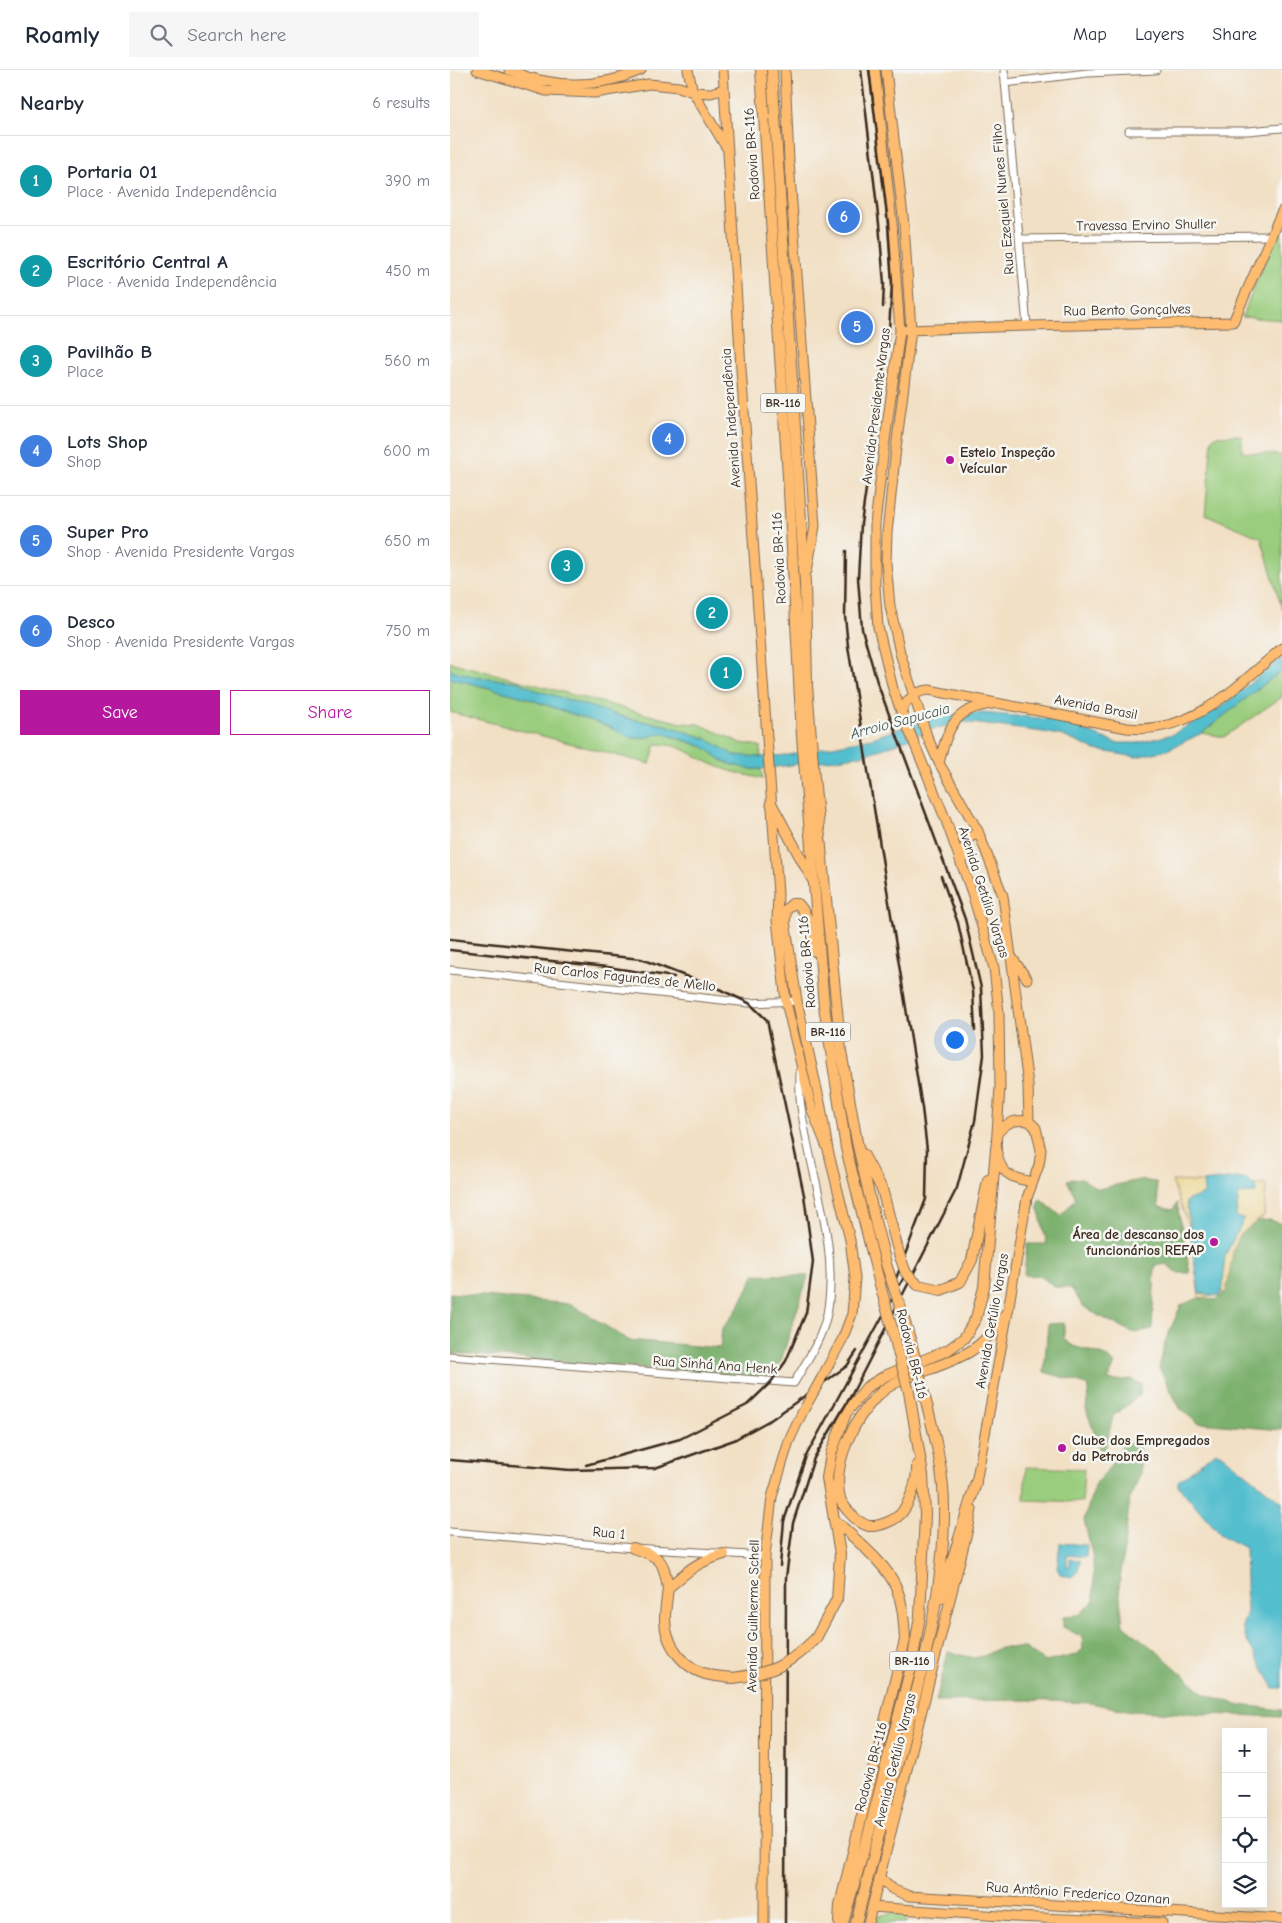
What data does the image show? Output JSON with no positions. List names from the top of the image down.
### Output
{
  "streets": {
    "highway": ["Rodovia BR-116", "BR-116"],
    "main road": [
      "Rua Bento Gonçalves",
      "Avenida Presidente Vargas",
      "Avenida Independência",
      "Avenida Brasil",
      "Avenida Getúlio Vargas",
      "Avenida Guilherme Schell",
      "Rua Antônio Frederico Ozanan"
    ],
    "street": [
      "Rua Ezequiel Nunes Filho",
      "Travessa Ervino Shuller",
      "Rua Carlos Fagundes de Mello",
      "Rua Sinhá Ana Henk",
      "Rua 1"
    ]
  },
  "crossings": [
    ["Rodovia BR-116", "BR-116"],
    ["Rua Ezequiel Nunes Filho", "Travessa Ervino Shuller"],
    ["Rua Ezequiel Nunes Filho", "Rua Bento Gonçalves"],
    ["Travessa Ervino Shuller", "Rua Bento Gonçalves"],
    ["Rua Bento Gonçalves", "Avenida Presidente Vargas"],
    ["BR-116", "Avenida Getúlio Vargas"],
    ["BR-116", "Avenida Guilherme Schell"],
    ["Avenida Presidente Vargas", "Avenida Brasil"],
    ["Avenida Presidente Vargas", "Avenida Getúlio Vargas"],
    ["Avenida Independência", "Avenida Guilherme Schell"],
    ["Avenida Brasil", "Avenida Getúlio Vargas"],
    ["Avenida Getúlio Vargas", "Rua Antônio Frederico Ozanan"],
    ["Rua Carlos Fagundes de Mello", "Avenida Guilherme Schell"],
    ["Rua Sinhá Ana Henk", "Avenida Guilherme Schell"],
    ["Rua 1", "Avenida Guilherme Schell"]
  ],
  "water": ["Arroio Sapucaia"],
  "places": ["Esteio Inspeção Veícular", "Área de descanso dos funcionários REFAP", "Clube dos Empregados da Petrobrás"],
  "page": {
    "header": "Roamly",
    "search": "Search here",
    "nav": ["Map", "Layers", "Share"],
    "heading": ["Nearby", "6 results"],
    "list": [
      {
        "mark": "1",
        "name": "Portaria 01",
        "note": "Place · Avenida Independência",
        "value": "390 m"
      },
      {
        "mark": "2",
        "name": "Escritório Central A",
        "note": "Place · Avenida Independência",
        "value": "450 m"
      },
      {
        "mark": "3",
        "name": "Pavilhão B",
        "note": "Place",
        "value": "560 m"
      },
      {
        "mark": "4",
        "name": "Lots Shop",
        "note": "Shop",
        "value": "600 m"
      },
      {
        "mark": "5",
        "name": "Super Pro",
        "note": "Shop · Avenida Presidente Vargas",
        "value": "650 m"
      },
      {
        "mark": "6",
        "name": "Desco",
        "note": "Shop · Avenida Presidente Vargas",
        "value": "750 m"
      }
    ],
    "pins": [
      "6",
      "5",
      "4",
      "3",
      "2",
      "1"
    ],
    "buttons": ["Save", "Share"],
    "map_buttons": ["+", "−"]
  }
}
